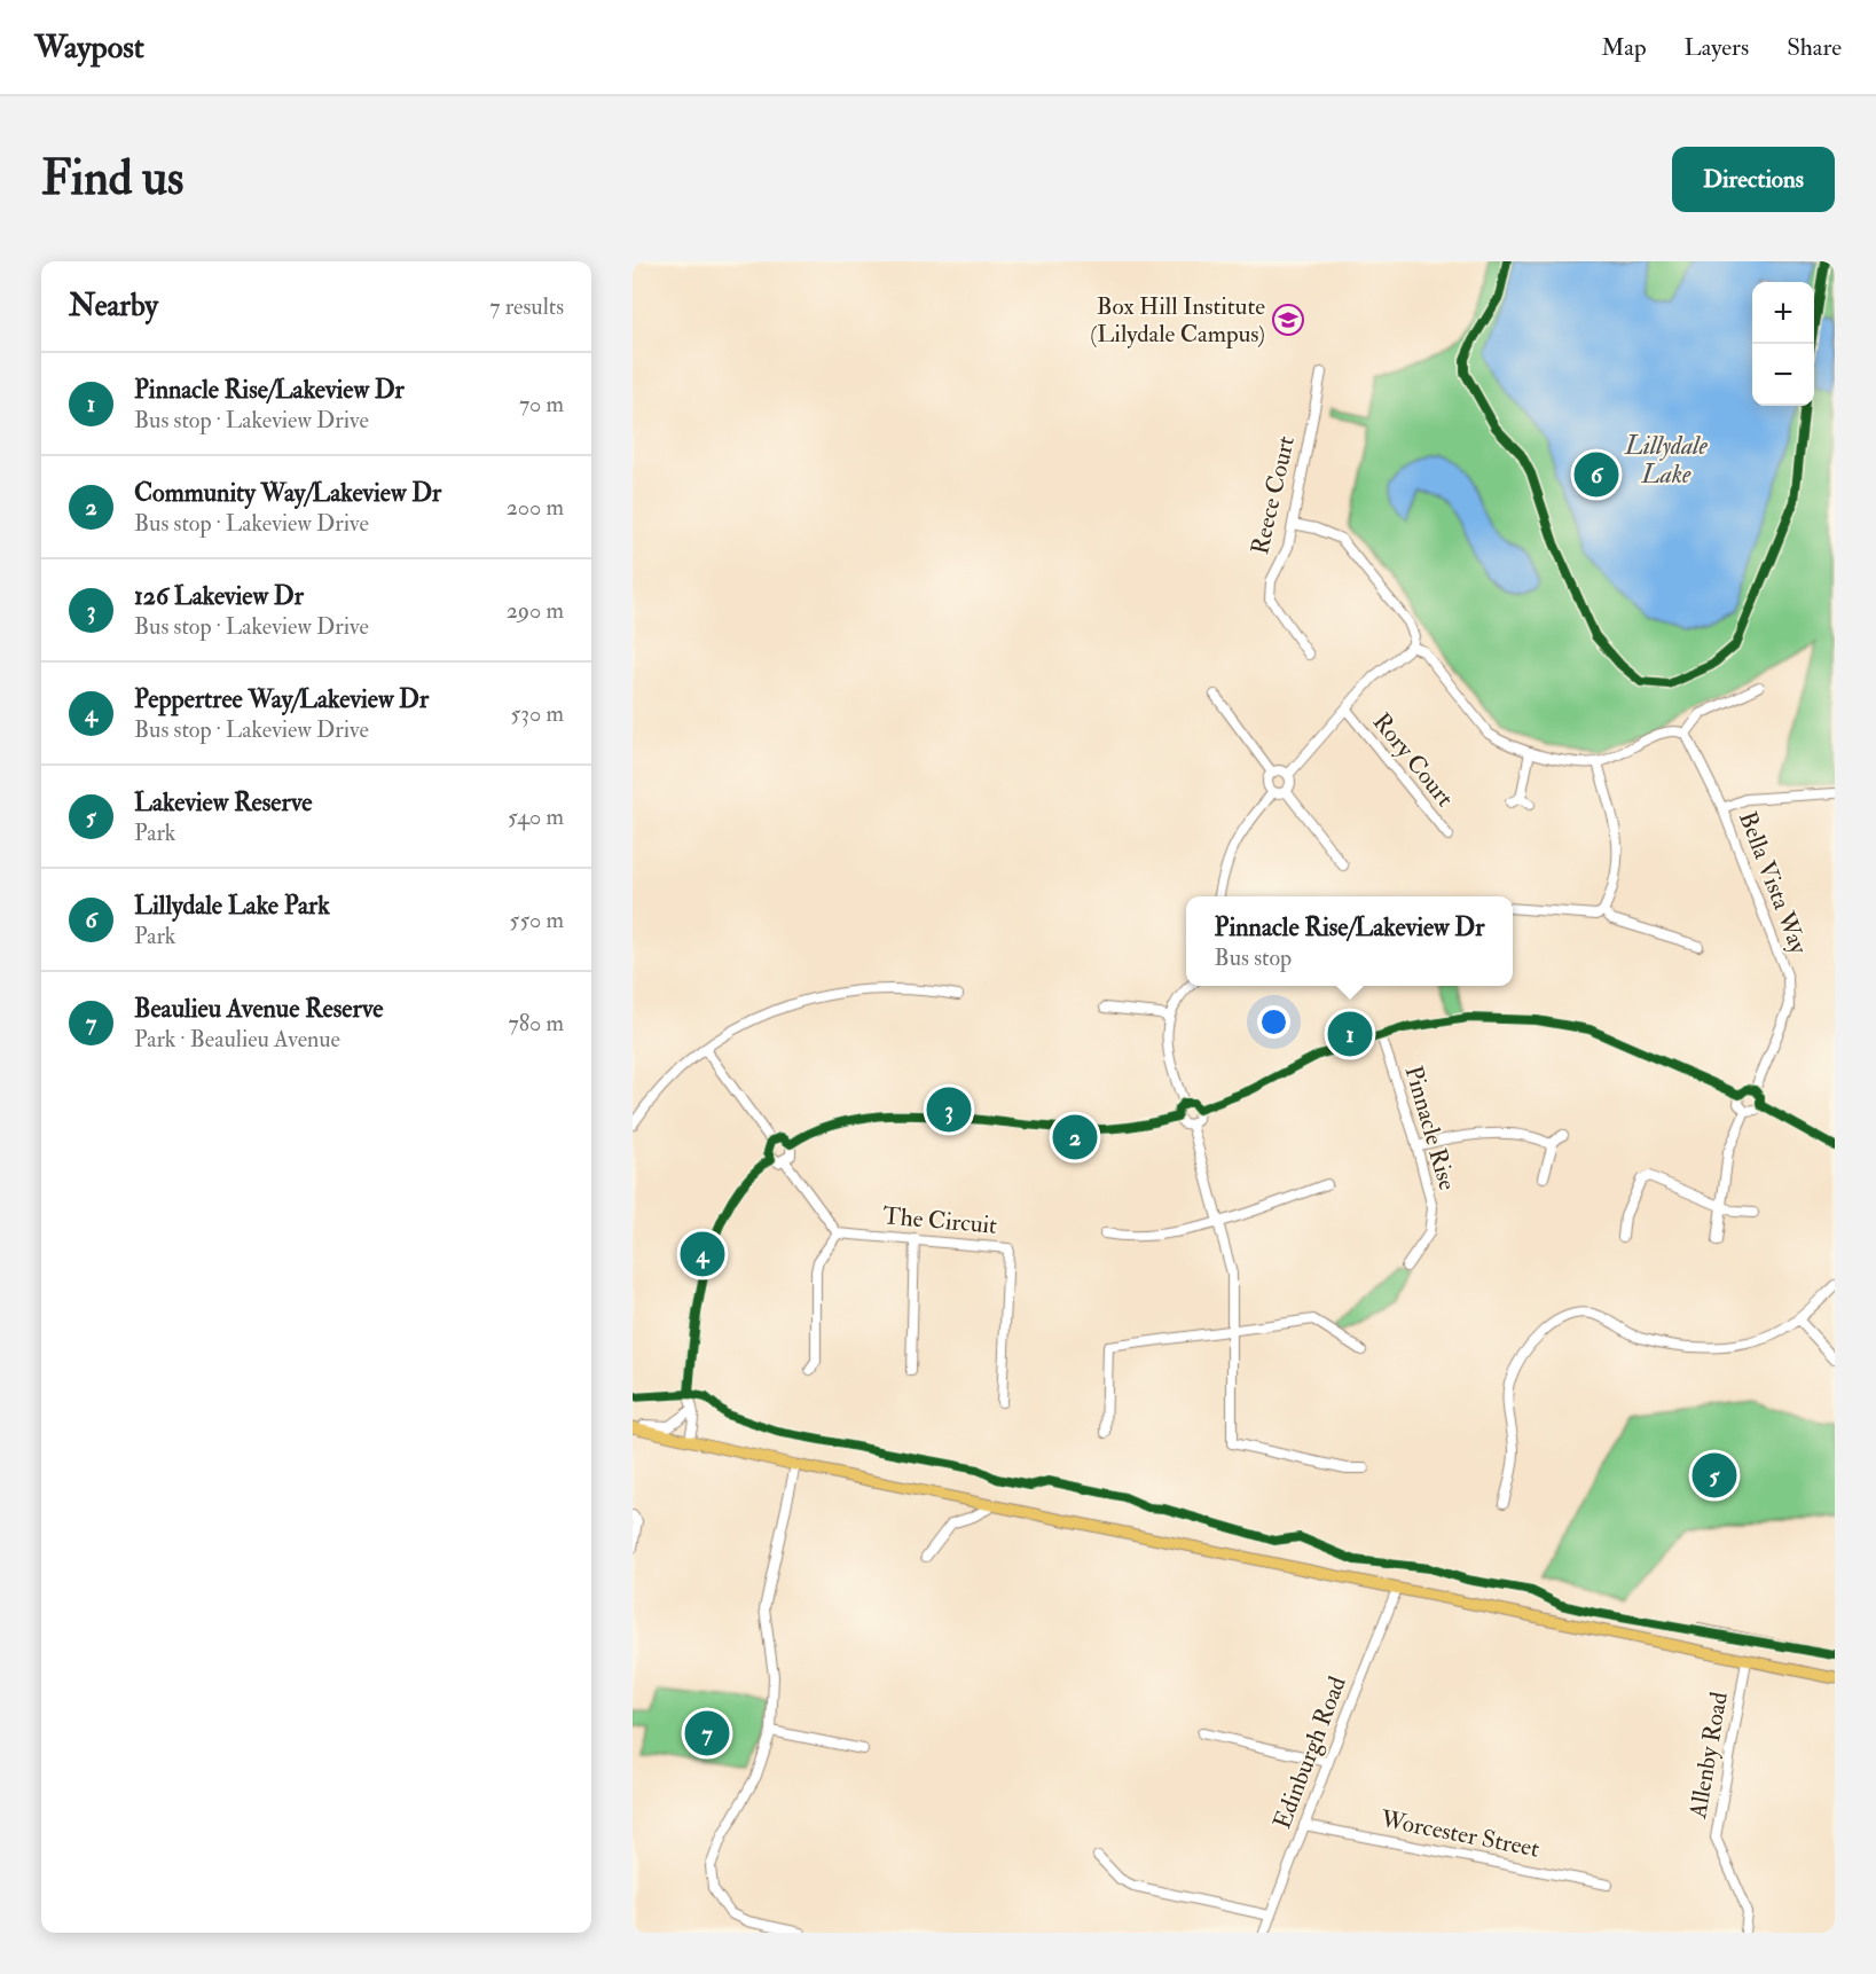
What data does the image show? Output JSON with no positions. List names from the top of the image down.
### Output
{
  "streets": {
    "street": [
      "Reece Court",
      "Rory Court",
      "Bella Vista Way",
      "Pinnacle Rise",
      "The Circuit",
      "Edinburgh Road",
      "Allenby Road",
      "Worcester Street"
    ]
  },
  "crossings": [
    ["Edinburgh Road", "Worcester Street"]
  ],
  "water": ["Lillydale Lake"],
  "places": {
    "school or university": ["Box Hill Institute (Lilydale Campus)"]
  },
  "page": {
    "header": "Waypost",
    "nav": ["Map", "Layers", "Share"],
    "buttons": "Directions",
    "title": "Find us",
    "heading": ["Nearby", "7 results"],
    "map_buttons": ["+", "−"],
    "list": [
      {
        "mark": "1",
        "name": "Pinnacle Rise/Lakeview Dr",
        "note": "Bus stop · Lakeview Drive",
        "value": "70 m"
      },
      {
        "mark": "2",
        "name": "Community Way/Lakeview Dr",
        "note": "Bus stop · Lakeview Drive",
        "value": "200 m"
      },
      {
        "mark": "3",
        "name": "126 Lakeview Dr",
        "note": "Bus stop · Lakeview Drive",
        "value": "290 m"
      },
      {
        "mark": "4",
        "name": "Peppertree Way/Lakeview Dr",
        "note": "Bus stop · Lakeview Drive",
        "value": "530 m"
      },
      {
        "mark": "5",
        "name": "Lakeview Reserve",
        "note": "Park",
        "value": "540 m"
      },
      {
        "mark": "6",
        "name": "Lillydale Lake Park",
        "note": "Park",
        "value": "550 m"
      },
      {
        "mark": "7",
        "name": "Beaulieu Avenue Reserve",
        "note": "Park · Beaulieu Avenue",
        "value": "780 m"
      }
    ],
    "pins": [
      "6",
      "1",
      "3",
      "2",
      "4",
      "5",
      "7"
    ],
    "popup": ["Pinnacle Rise/Lakeview Dr", "Bus stop"]
  }
}
